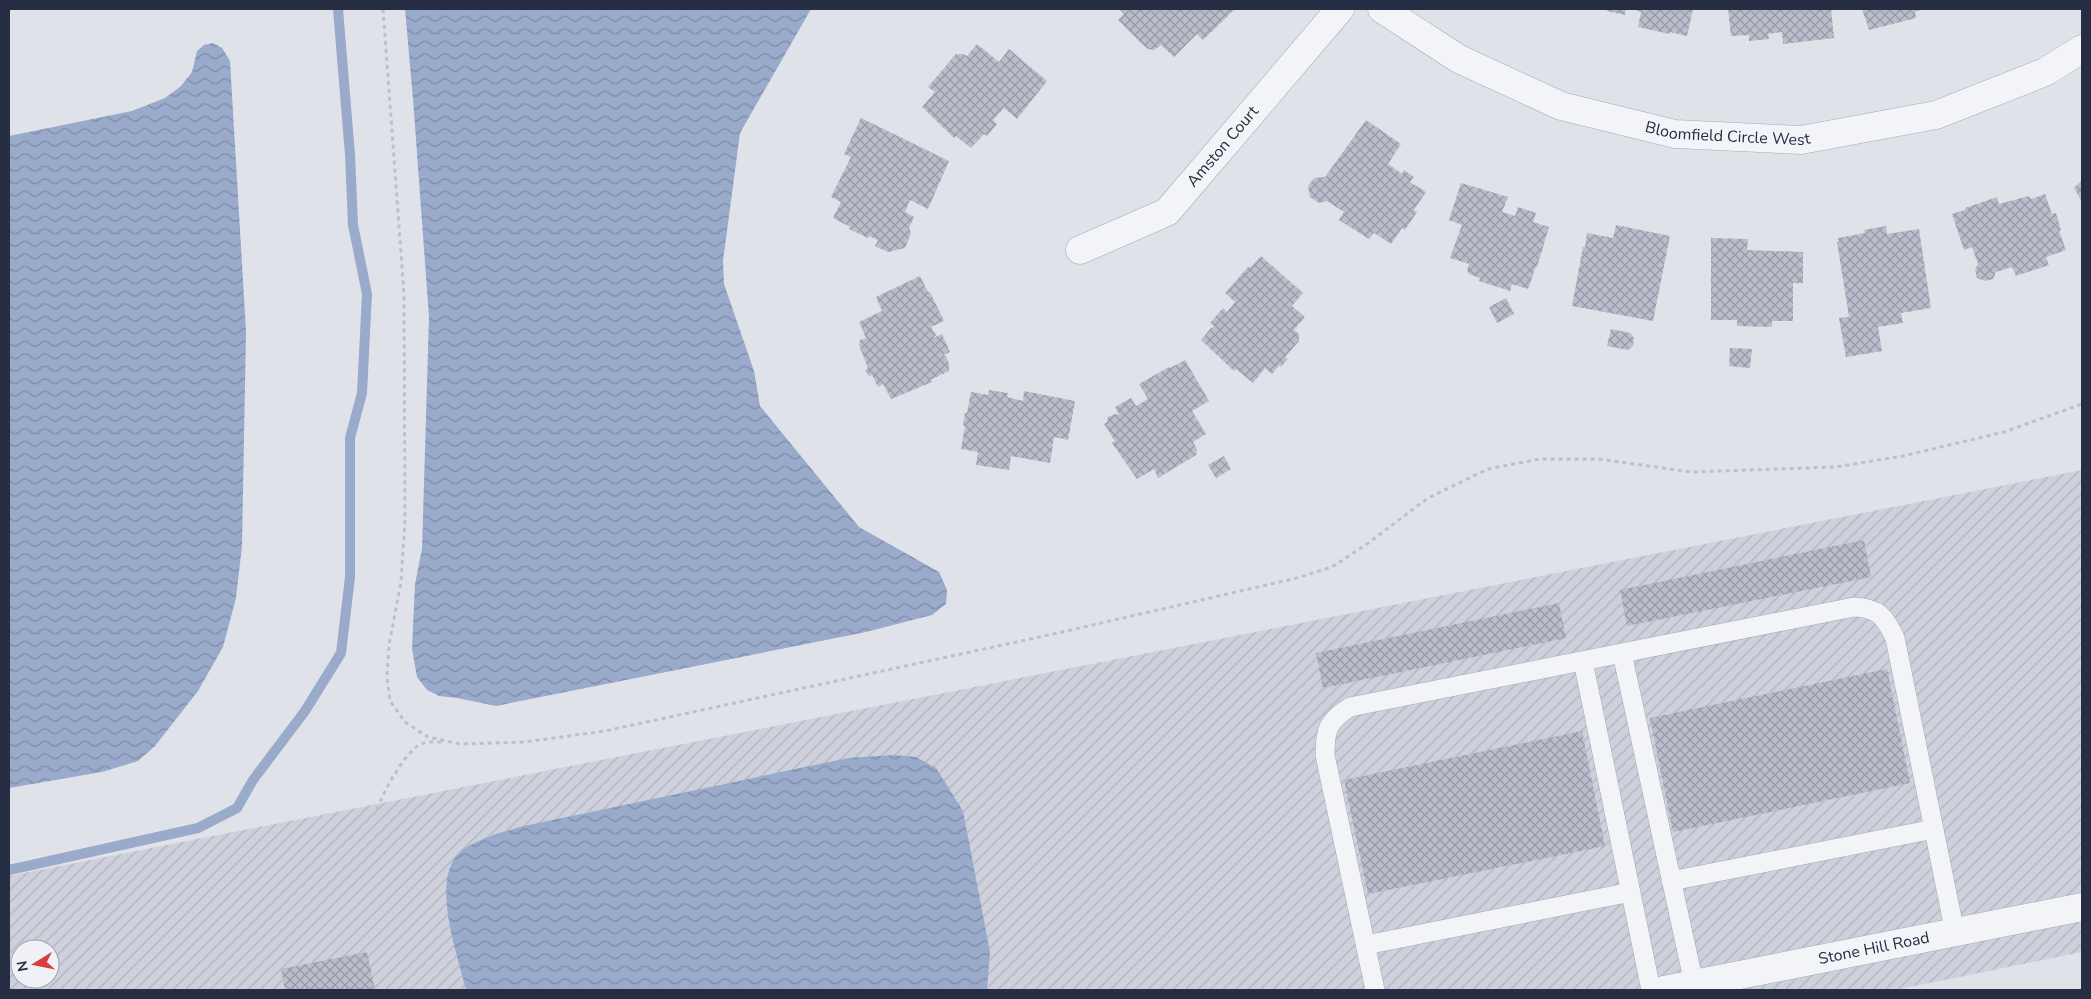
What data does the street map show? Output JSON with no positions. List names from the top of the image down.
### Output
{
  "streets": {
    "street": ["Bloomfield Circle West", "Amston Court", "Stone Hill Road"]
  },
  "north": "left"
}
